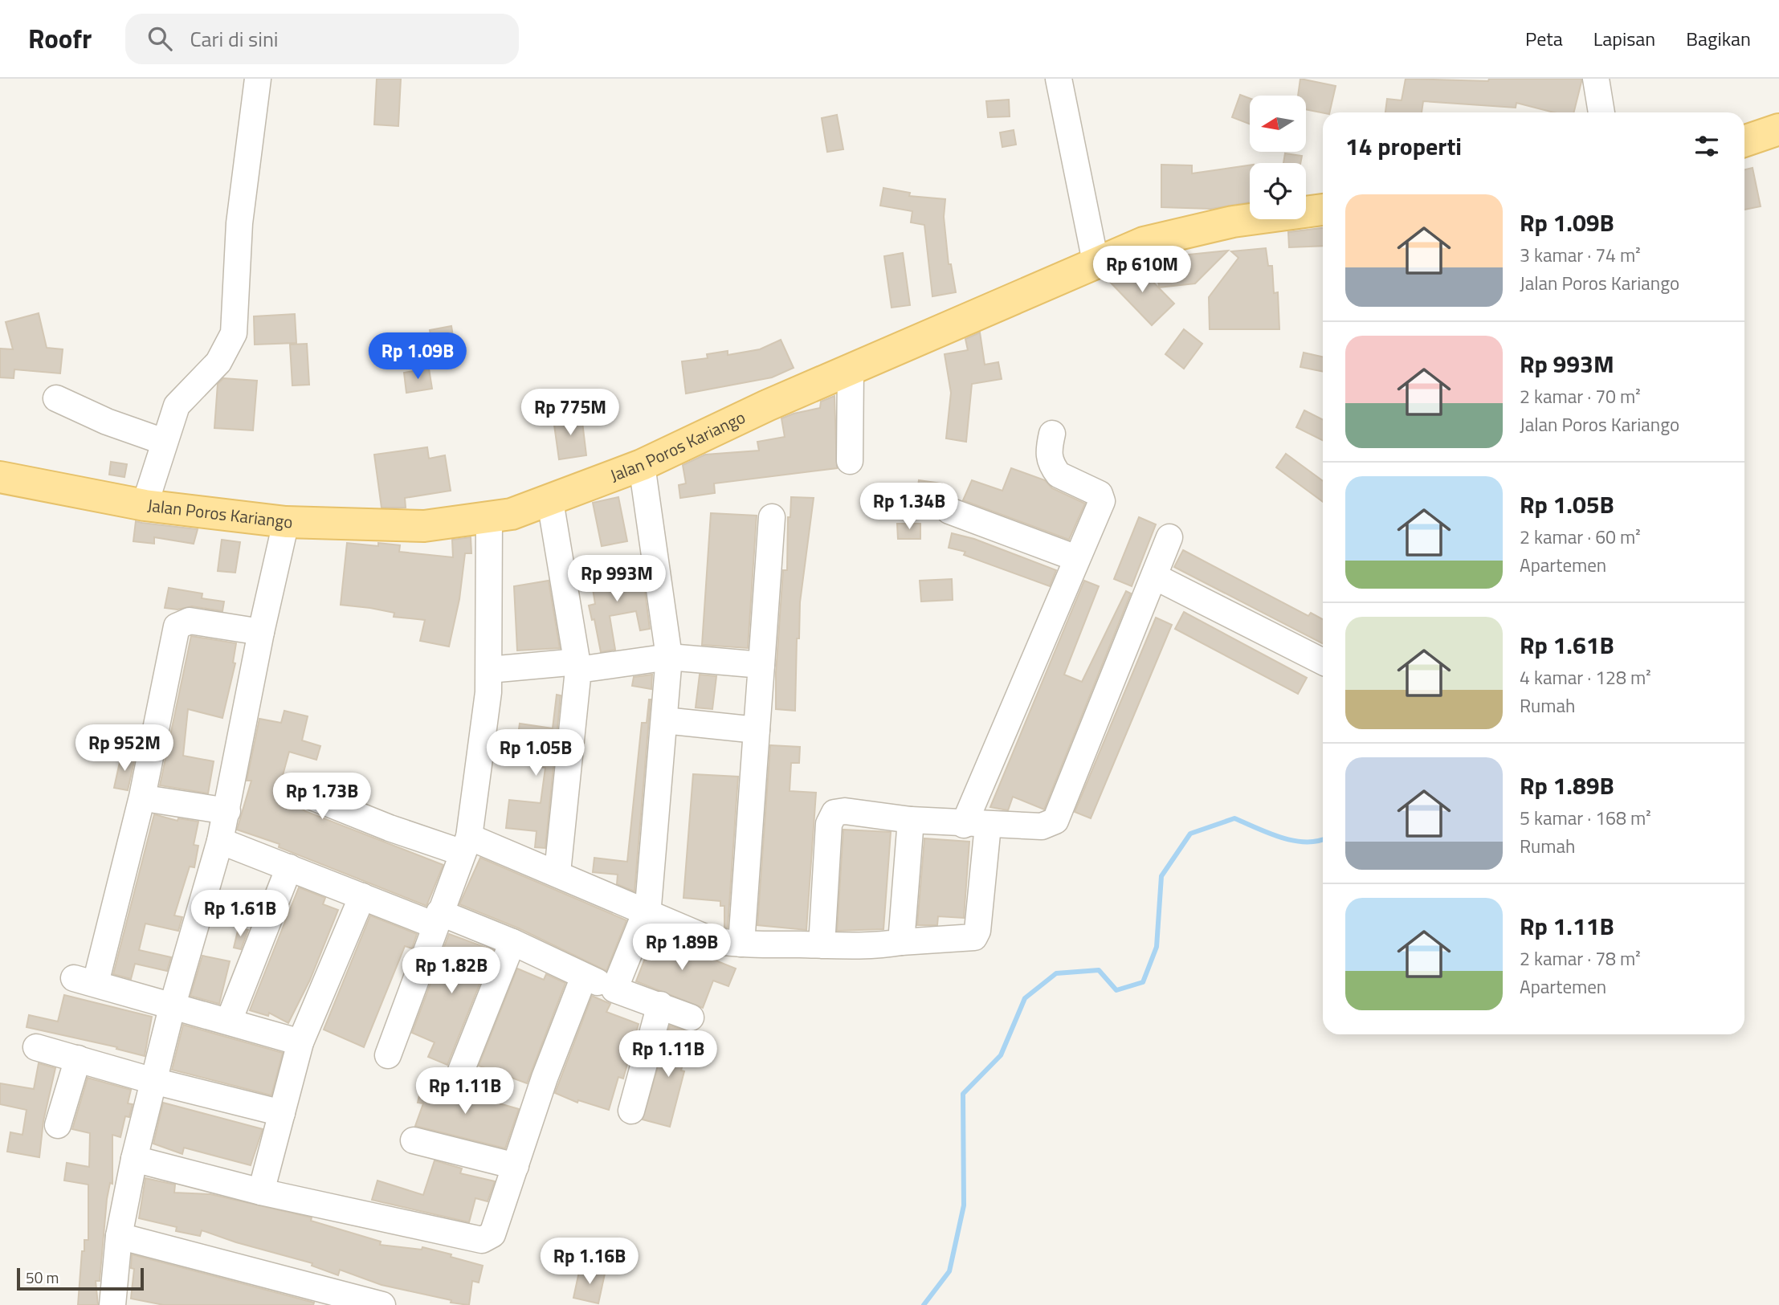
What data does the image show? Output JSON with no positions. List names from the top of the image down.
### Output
{
  "streets": {
    "main road": ["Jalan Poros Kariango"]
  },
  "scale_bar": "50 m",
  "north": "left",
  "page": {
    "header": "Roofr",
    "search": "Cari di sini",
    "nav": ["Peta", "Lapisan", "Bagikan"],
    "heading": "14 properti",
    "list": [
      {
        "name": "Rp 1.09B",
        "note": "3 kamar · 74 m² · Jalan Poros Kariango"
      },
      {
        "name": "Rp 993M",
        "note": "2 kamar · 70 m² · Jalan Poros Kariango"
      },
      {
        "name": "Rp 1.05B",
        "note": "2 kamar · 60 m² · Apartemen"
      },
      {
        "name": "Rp 1.61B",
        "note": "4 kamar · 128 m² · Rumah"
      },
      {
        "name": "Rp 1.89B",
        "note": "5 kamar · 168 m² · Rumah"
      },
      {
        "name": "Rp 1.11B",
        "note": "2 kamar · 78 m² · Apartemen"
      }
    ],
    "price": [
      "Rp 610M",
      "Rp 1.09B",
      "Rp 775M",
      "Rp 1.34B",
      "Rp 993M",
      "Rp 952M",
      "Rp 1.05B",
      "Rp 1.73B",
      "Rp 1.61B",
      "Rp 1.89B",
      "Rp 1.82B",
      "Rp 1.11B",
      "Rp 1.11B",
      "Rp 1.16B"
    ],
    "scale": "50 m"
  }
}
